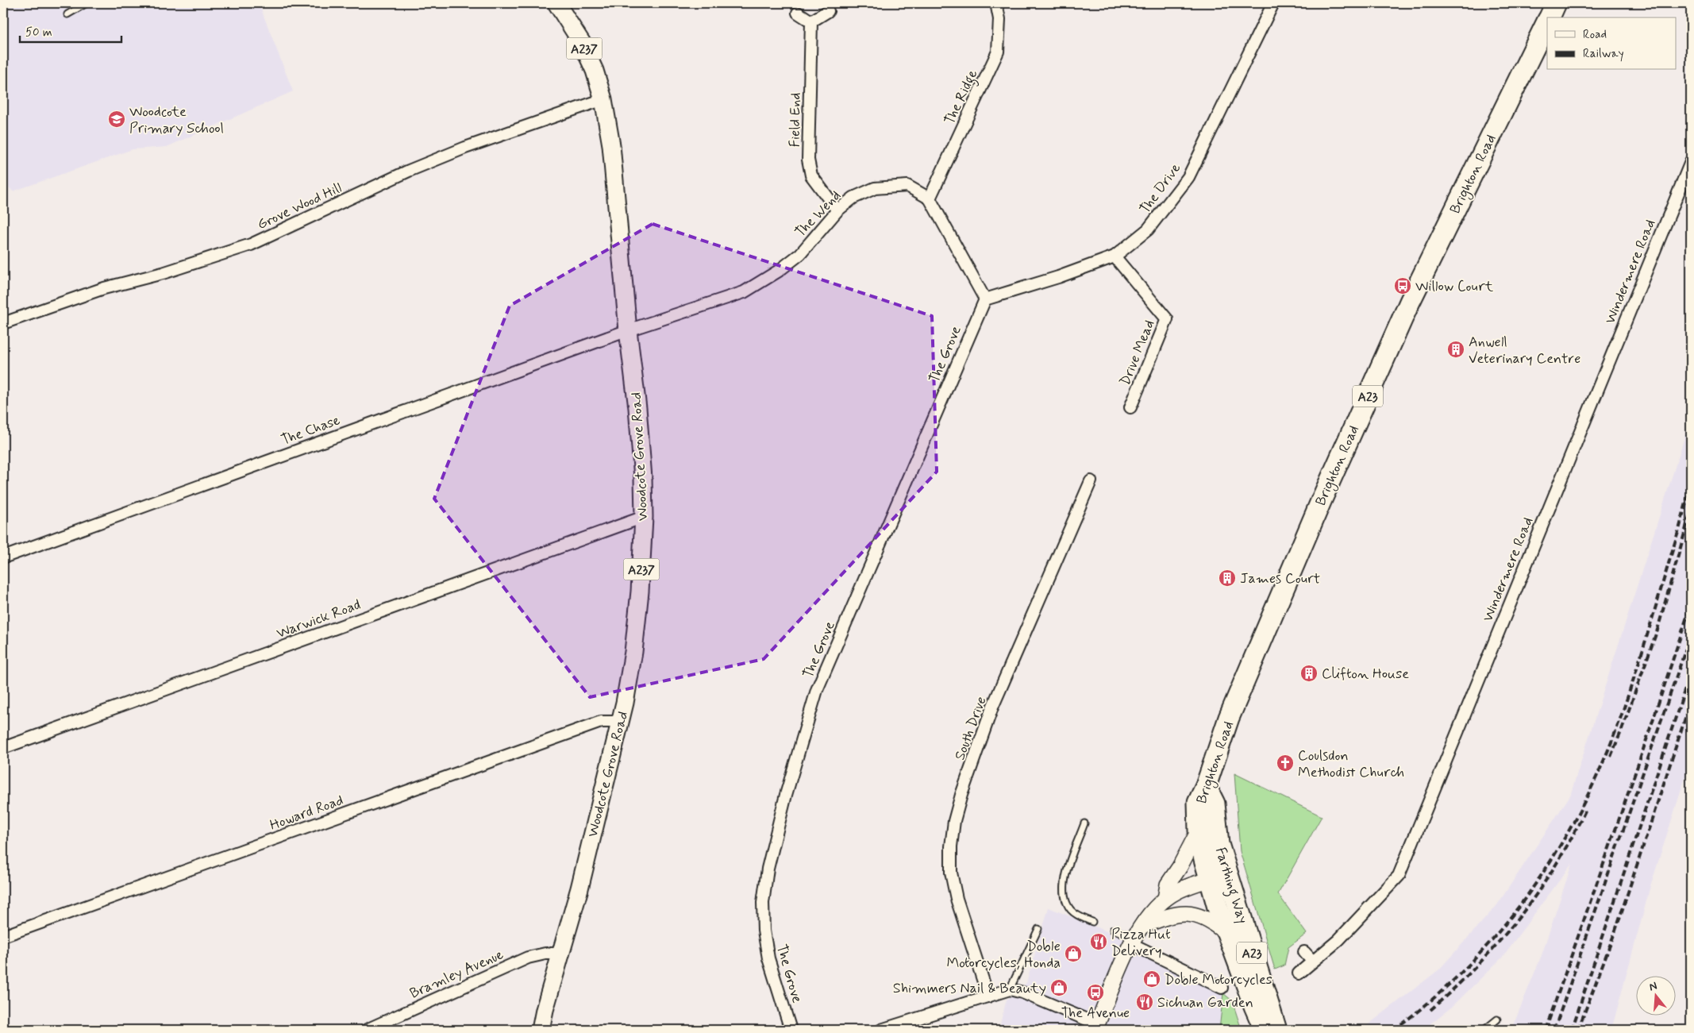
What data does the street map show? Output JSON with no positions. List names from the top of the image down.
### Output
{
  "streets": {
    "highway": ["Brighton Road", "A23", "Farthing Way"],
    "main road": ["A237", "Woodcote Grove Road"],
    "street": [
      "The Ridge",
      "Field End",
      "The Drive",
      "Grove Wood Hill",
      "The Wend",
      "Windermere Road",
      "Drive Mead",
      "The Grove",
      "The Chase",
      "Warwick Road",
      "South Drive",
      "Howard Road",
      "Bramley Avenue"
    ]
  },
  "crossings": [
    ["The Ridge", "The Wend"],
    ["Field End", "The Wend"],
    ["Brighton Road", "A23"],
    ["Brighton Road", "Farthing Way"],
    ["The Drive", "Drive Mead"],
    ["The Drive", "The Grove"],
    ["Grove Wood Hill", "Woodcote Grove Road"],
    ["The Wend", "The Chase"],
    ["The Wend", "Woodcote Grove Road"],
    ["A23", "Farthing Way"],
    ["The Chase", "Woodcote Grove Road"],
    ["Woodcote Grove Road", "Warwick Road"],
    ["Woodcote Grove Road", "Howard Road"],
    ["Woodcote Grove Road", "Bramley Avenue"]
  ],
  "places": {
    "school or university": ["Woodcote Primary School"],
    "bus stop": ["Willow Court", "The Avenue"],
    "building": ["Anwell Veterinary Centre", "James Court", "Clifton House"],
    "church": ["Coulsdon Methodist Church"],
    "restaurant": ["Pizza Hut Delivery", "Sichuan Garden"],
    "shop": ["Doble Motorcycles, Honda", "Doble Motorcycles", "Shimmers Nail & Beauty"]
  },
  "legend": ["Road", "Railway"],
  "scale_bar": "50 m",
  "north": "top"
}
